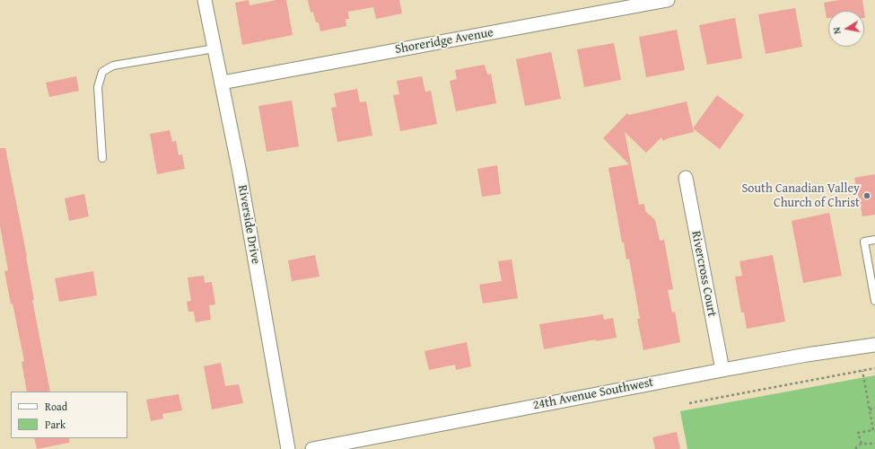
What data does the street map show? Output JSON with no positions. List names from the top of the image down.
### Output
{
  "streets": {
    "street": [
      "Shoreridge Avenue",
      "Riverside Drive",
      "Rivercross Court",
      "24th Avenue Southwest"
    ]
  },
  "crossings": [
    ["Shoreridge Avenue", "Riverside Drive"],
    ["Rivercross Court", "24th Avenue Southwest"]
  ],
  "places": ["South Canadian Valley Church of Christ"],
  "legend": ["Road", "Park"],
  "north": "left"
}
